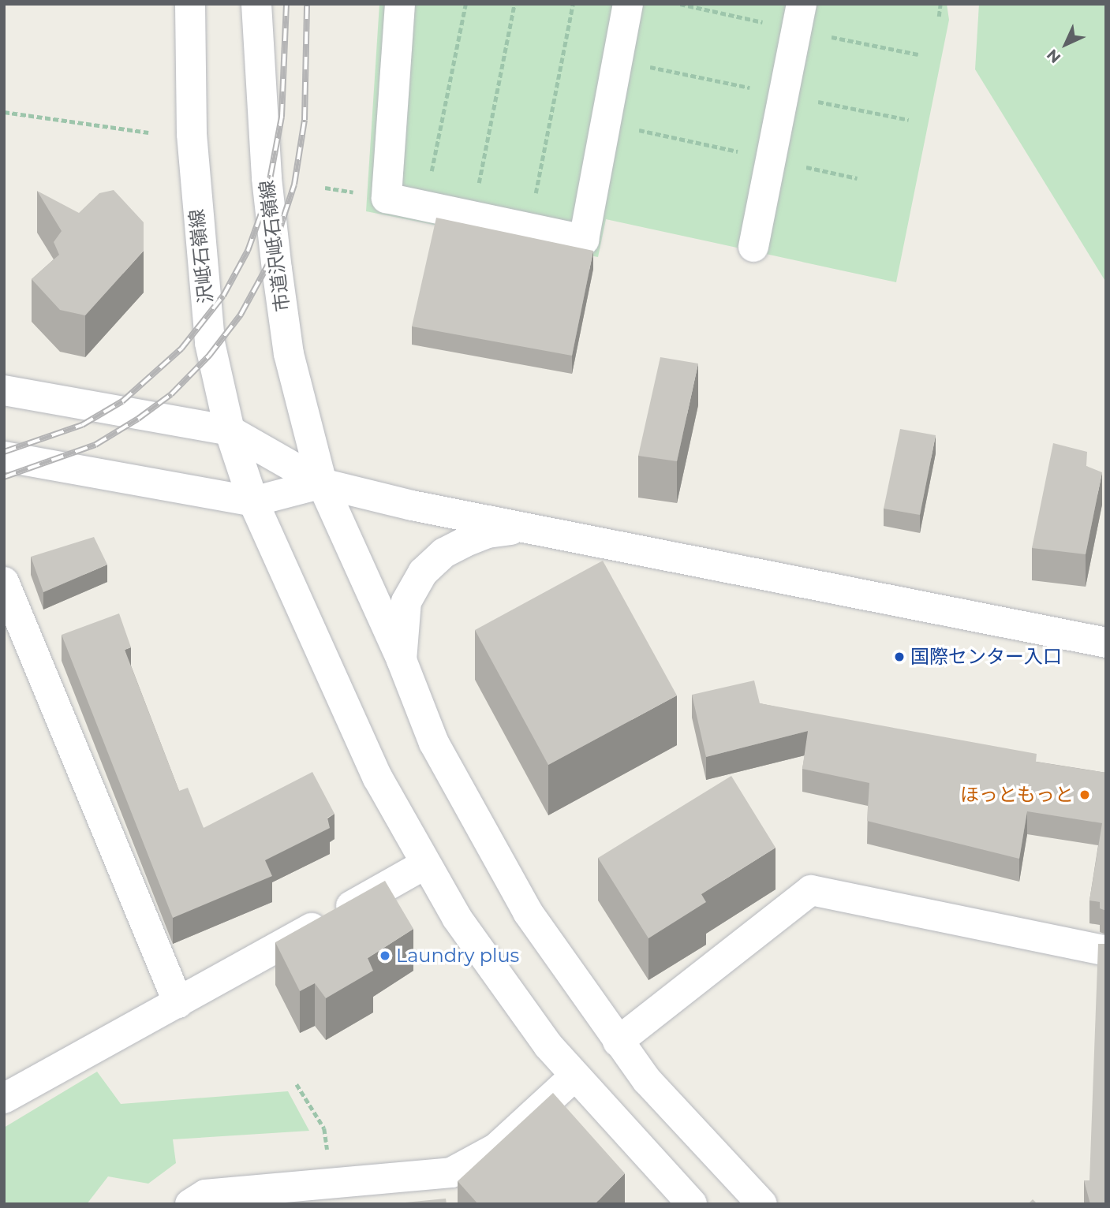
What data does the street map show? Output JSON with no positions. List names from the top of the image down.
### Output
{
  "streets": {
    "street": ["市道沢岻石嶺線", "沢岻石嶺線"]
  },
  "places": ["国際センター入口", "ほっともっと", "Laundry plus"],
  "north": "bottom left"
}
